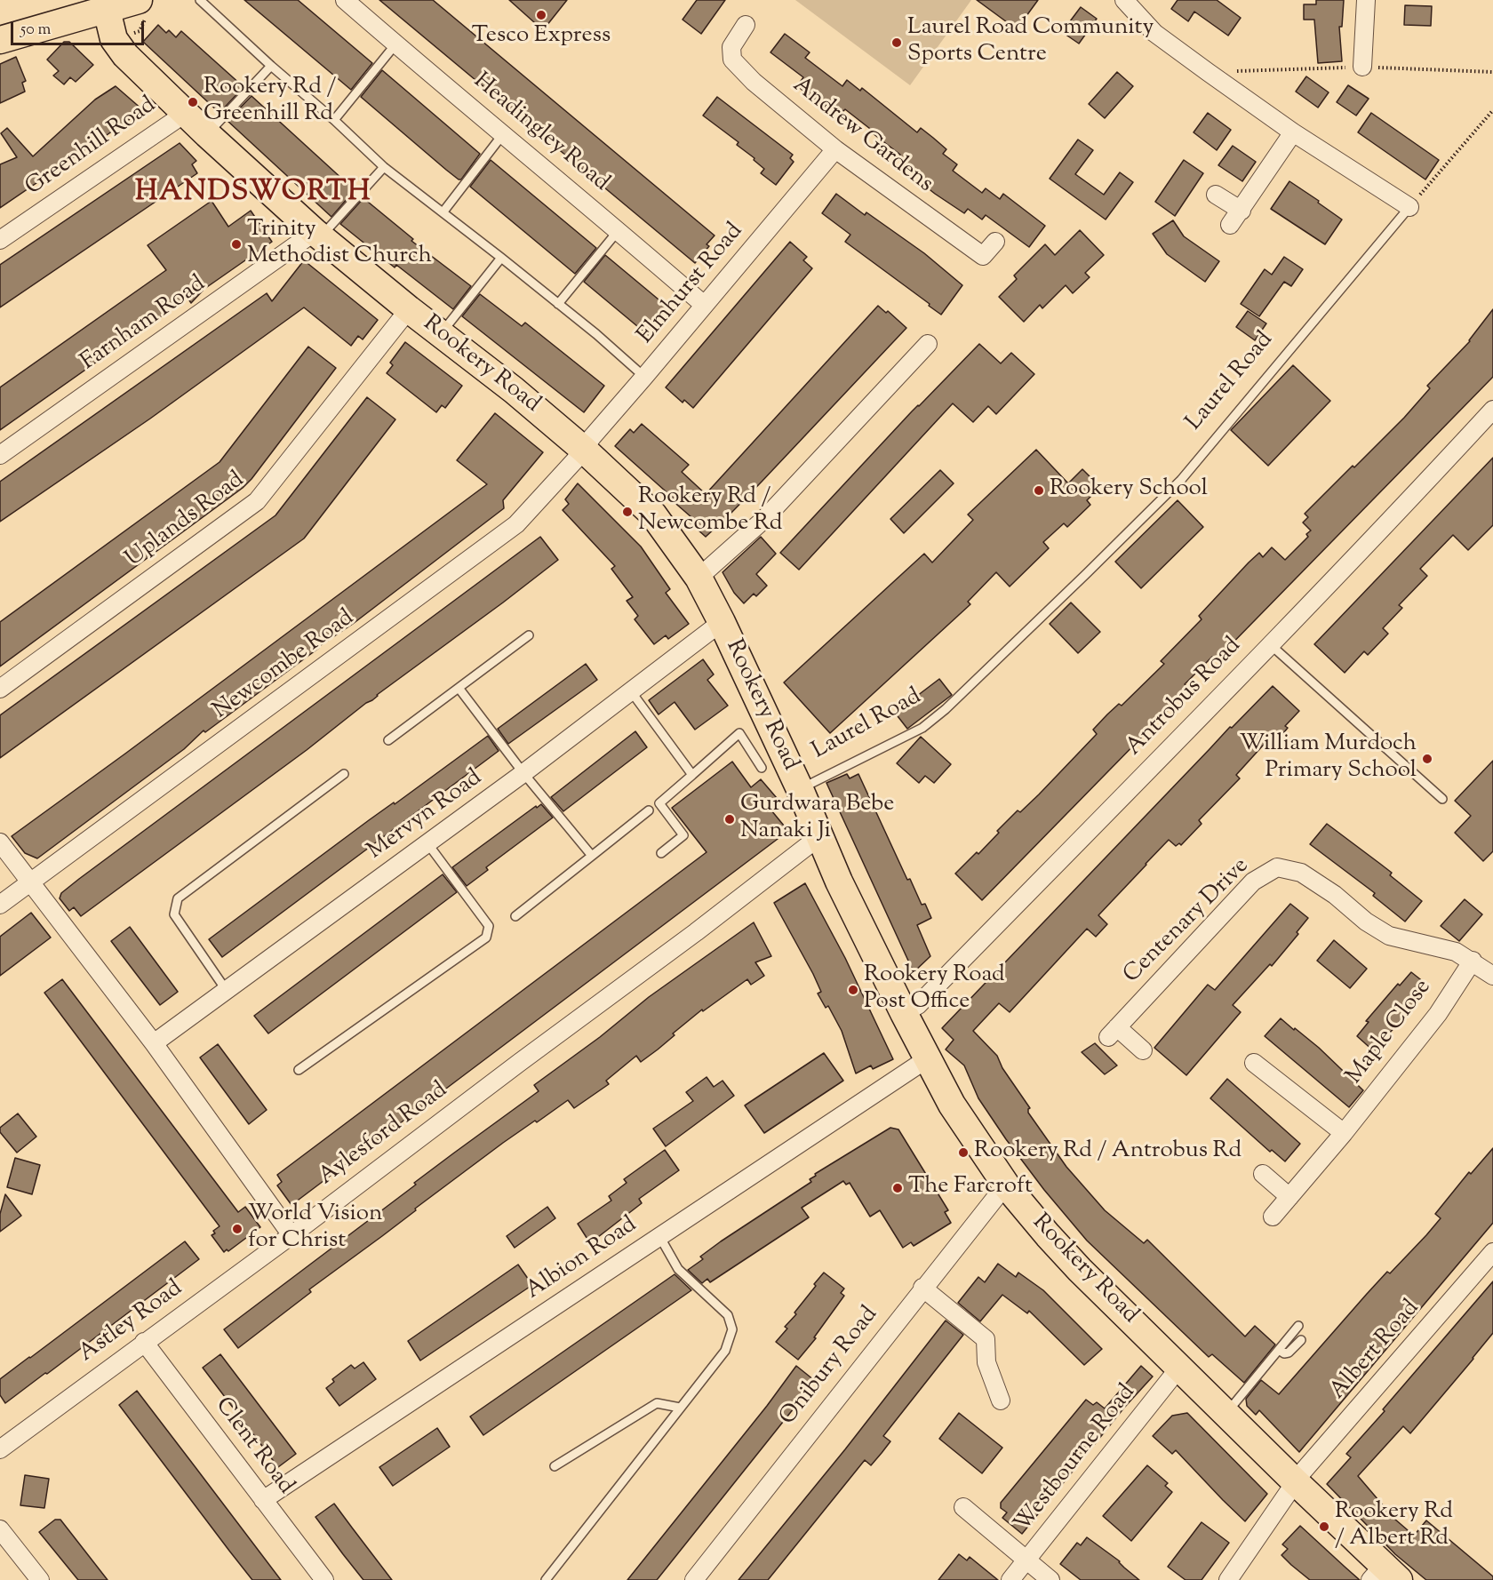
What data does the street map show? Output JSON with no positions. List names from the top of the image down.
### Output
{
  "streets": {
    "main road": ["Rookery Road"],
    "street": [
      "Headingley Road",
      "Andrew Gardens",
      "Greenhill Road",
      "Elmhurst Road",
      "Farnham Road",
      "Uplands Road",
      "Newcombe Road",
      "Antrobus Road",
      "Mervyn Road",
      "Centenary Drive",
      "Maple Close",
      "Aylesford Road",
      "Albion Road",
      "Astley Road",
      "Albert Road",
      "Onibury Road",
      "Clent Road",
      "Westbourne Road"
    ],
    "lane": ["Laurel Road"]
  },
  "crossings": [
    ["Headingley Road", "Elmhurst Road"],
    ["Andrew Gardens", "Elmhurst Road"],
    ["Greenhill Road", "Rookery Road"],
    ["Elmhurst Road", "Rookery Road"],
    ["Elmhurst Road", "Newcombe Road"],
    ["Farnham Road", "Rookery Road"],
    ["Rookery Road", "Laurel Road"],
    ["Rookery Road", "Uplands Road"],
    ["Rookery Road", "Newcombe Road"],
    ["Rookery Road", "Antrobus Road"],
    ["Rookery Road", "Mervyn Road"],
    ["Rookery Road", "Aylesford Road"],
    ["Rookery Road", "Albion Road"],
    ["Rookery Road", "Albert Road"],
    ["Rookery Road", "Onibury Road"],
    ["Rookery Road", "Westbourne Road"],
    ["Centenary Drive", "Maple Close"],
    ["Aylesford Road", "Astley Road"],
    ["Albion Road", "Clent Road"],
    ["Astley Road", "Clent Road"]
  ],
  "districts": ["HANDSWORTH"],
  "places": [
    "Tesco Express",
    "Laurel Road Community Sports Centre",
    "Rookery Rd / Greenhill Rd",
    "Trinity Methodist Church",
    "Rookery School",
    "Rookery Rd / Newcombe Rd",
    "William Murdoch Primary School",
    "Gurdwara Bebe Nanaki Ji",
    "Rookery Road Post Office",
    "Rookery Rd / Antrobus Rd",
    "The Farcroft",
    "World Vision for Christ",
    "Rookery Rd / Albert Rd"
  ],
  "scale_bar": "50 m"
}
